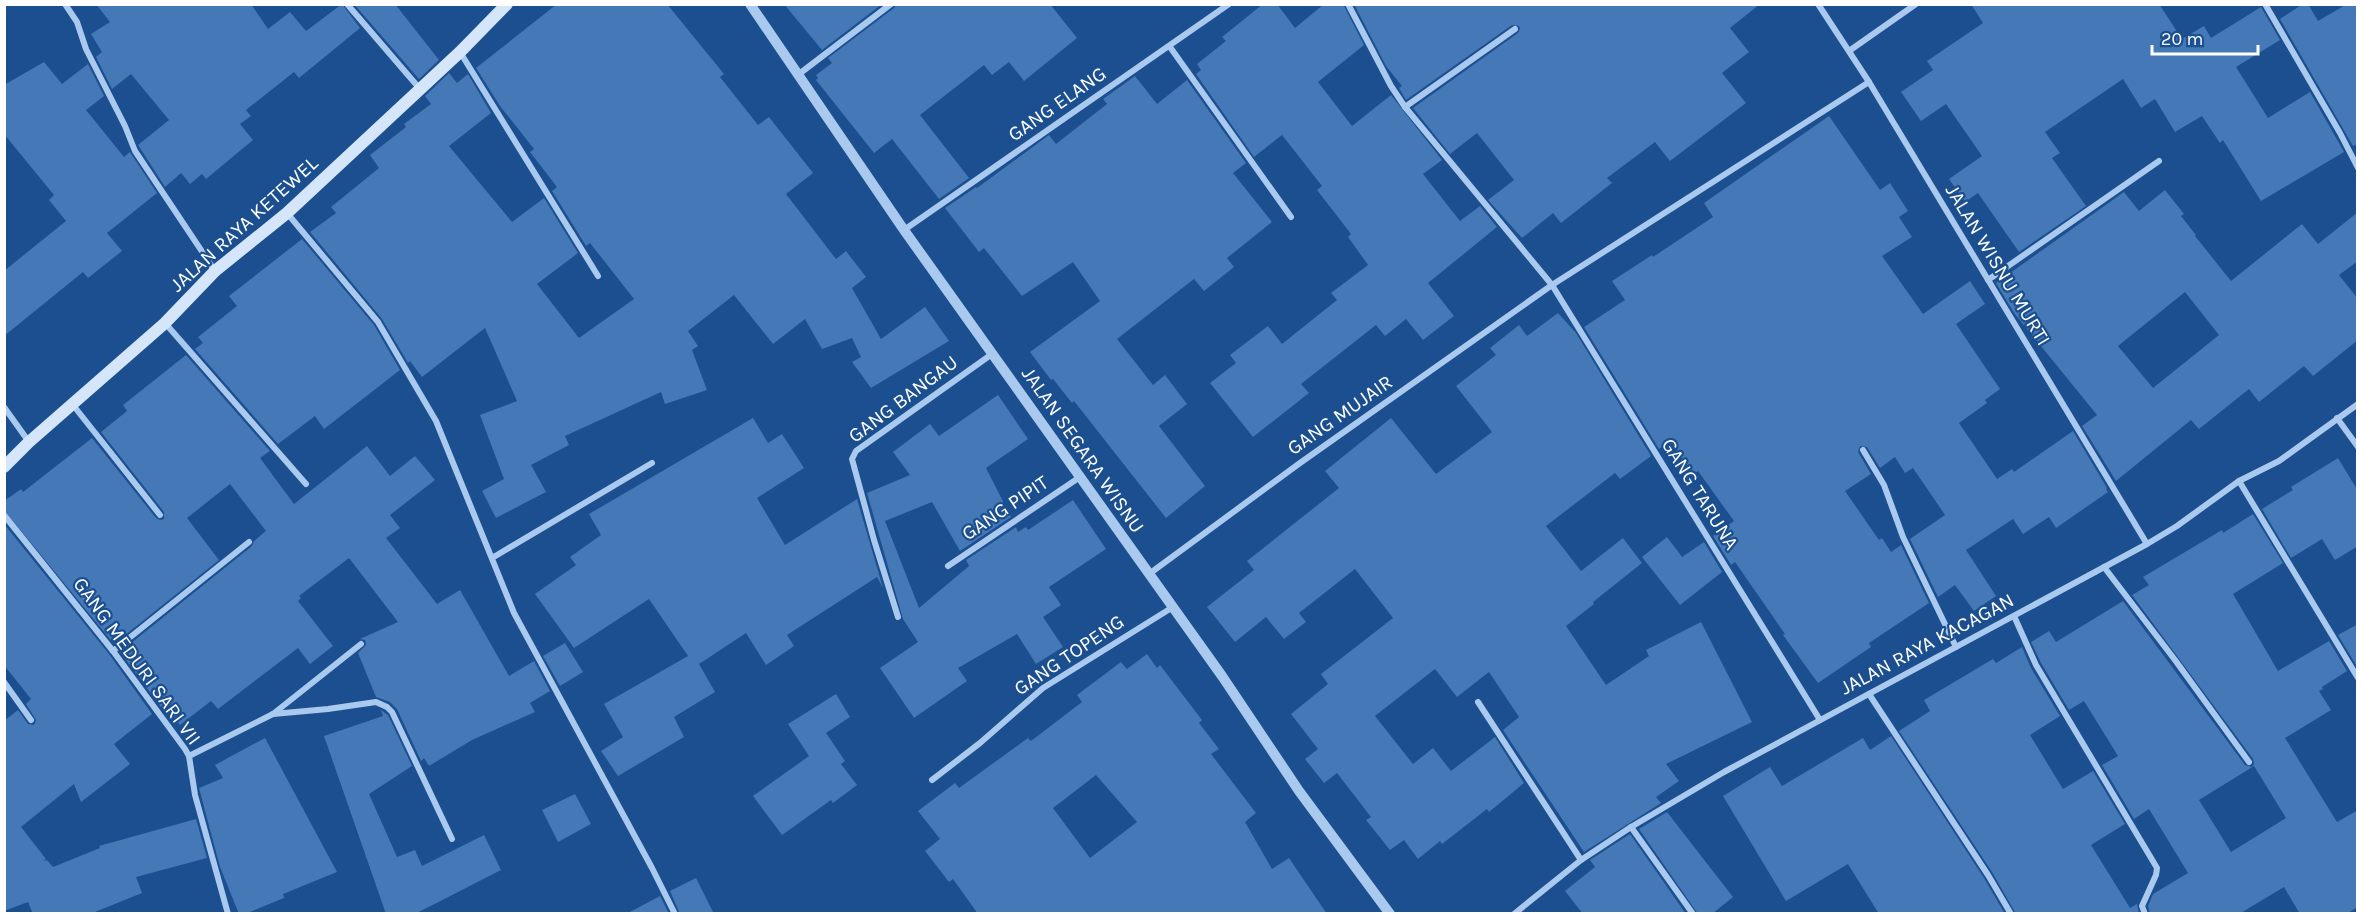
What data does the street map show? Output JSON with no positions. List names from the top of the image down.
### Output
{
  "streets": {
    "main road": ["JALAN RAYA KETEWEL"],
    "street": [
      "GANG ELANG",
      "JALAN WISNU MURTI",
      "GANG BANGAU",
      "GANG MUJAIR",
      "JALAN SEGARA WISNU",
      "GANG TARUNA",
      "GANG PIPIT",
      "JALAN RAYA KACAGAN",
      "GANG TOPENG",
      "GANG MEDURI SARI VII"
    ]
  },
  "crossings": [
    ["GANG ELANG", "JALAN SEGARA WISNU"],
    ["JALAN WISNU MURTI", "GANG MUJAIR"],
    ["JALAN WISNU MURTI", "JALAN RAYA KACAGAN"],
    ["GANG BANGAU", "JALAN SEGARA WISNU"],
    ["GANG MUJAIR", "JALAN SEGARA WISNU"],
    ["GANG MUJAIR", "GANG TARUNA"],
    ["JALAN SEGARA WISNU", "GANG PIPIT"],
    ["JALAN SEGARA WISNU", "GANG TOPENG"],
    ["GANG TARUNA", "JALAN RAYA KACAGAN"]
  ],
  "scale_bar": "20 m"
}
